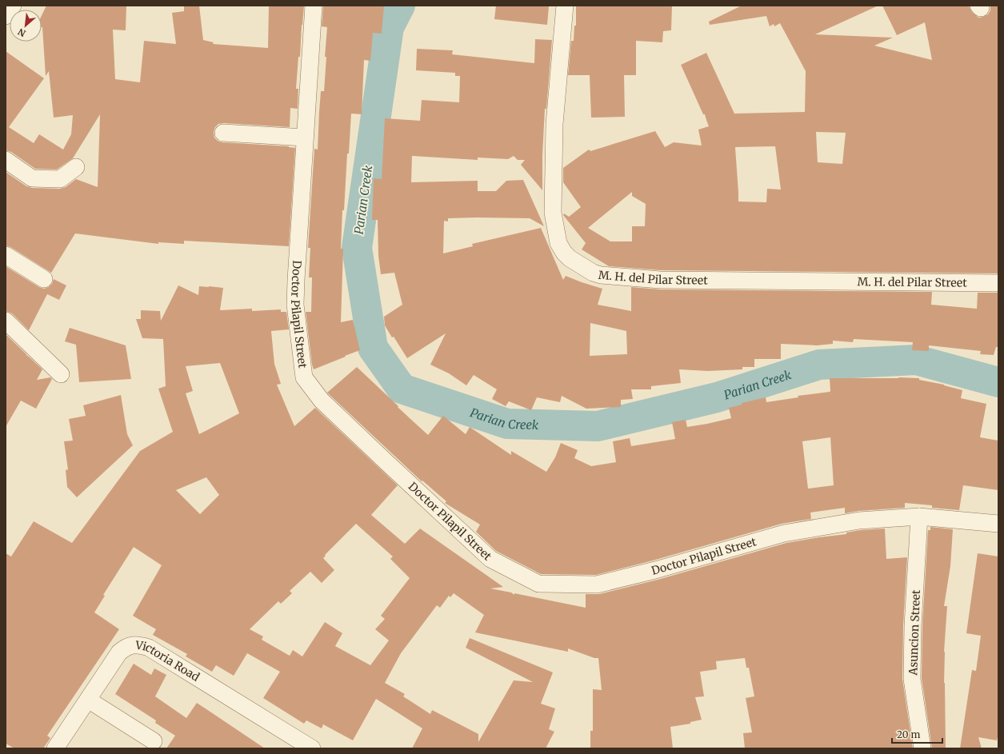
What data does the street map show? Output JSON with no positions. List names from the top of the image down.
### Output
{
  "streets": {
    "street": [
      "M. H. del Pilar Street",
      "Doctor Pilapil Street",
      "Asuncion Street",
      "Victoria Road"
    ]
  },
  "crossings": [
    ["Doctor Pilapil Street", "Asuncion Street"]
  ],
  "water": ["Parian Creek"],
  "scale_bar": "20 m",
  "north": "bottom left"
}
